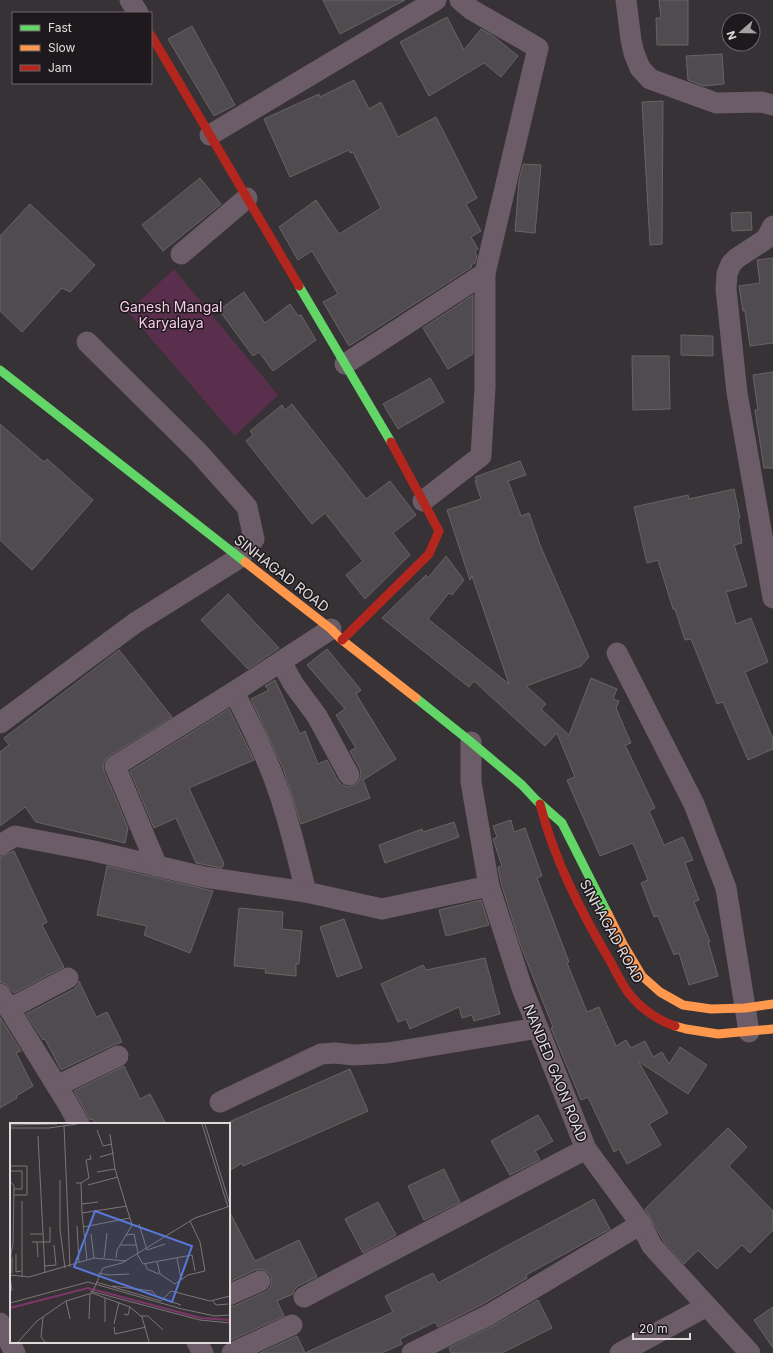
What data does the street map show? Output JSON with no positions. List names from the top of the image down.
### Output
{
  "streets": {
    "main road": ["SINHAGAD ROAD"],
    "street": ["NANDED GAON ROAD"]
  },
  "crossings": [
    ["SINHAGAD ROAD", "NANDED GAON ROAD"]
  ],
  "parks": ["Ganesh Mangal Karyalaya"],
  "legend": ["Fast", "Slow", "Jam"],
  "scale_bar": "20 m",
  "north": "left"
}
